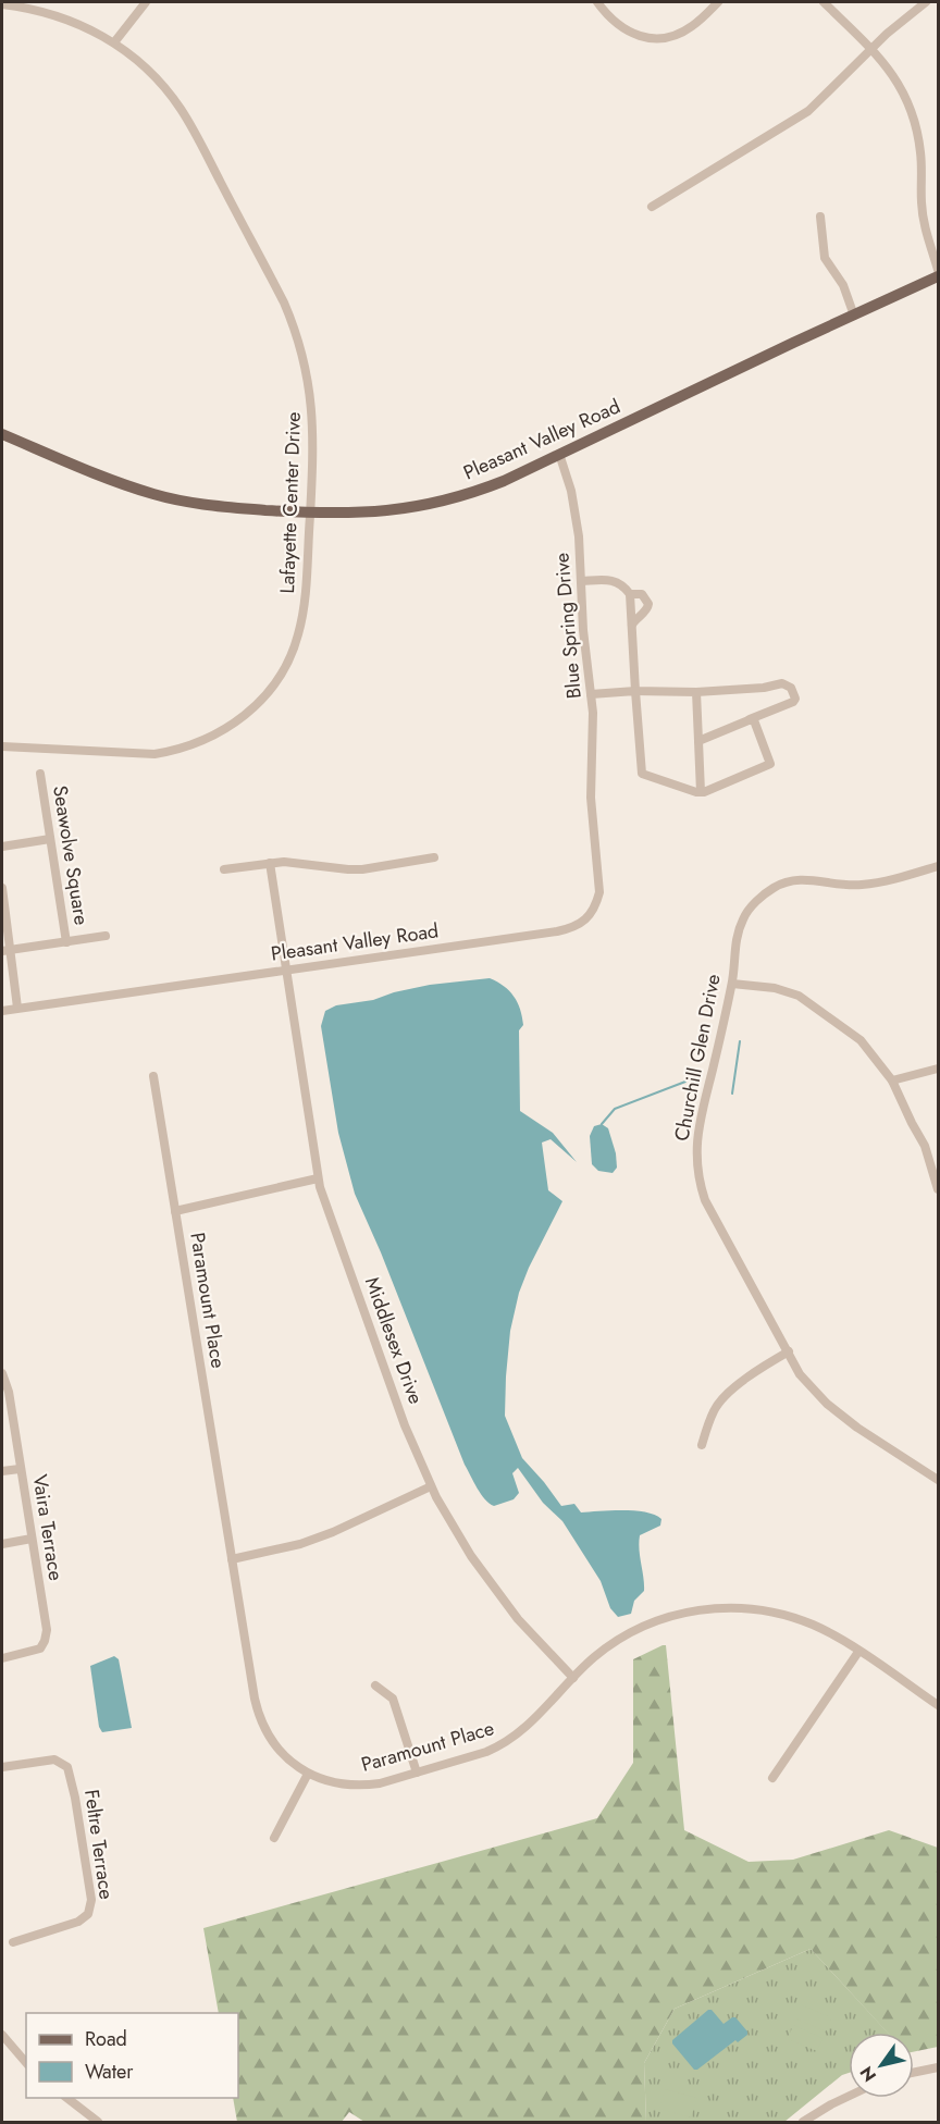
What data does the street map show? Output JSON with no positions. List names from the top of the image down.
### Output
{
  "streets": {
    "main road": ["Pleasant Valley Road"],
    "street": [
      "Lafayette Center Drive",
      "Blue Spring Drive",
      "Seawolve Square",
      "Churchill Glen Drive",
      "Paramount Place",
      "Middlesex Drive",
      "Vaira Terrace",
      "Feltre Terrace"
    ]
  },
  "crossings": [
    ["Pleasant Valley Road", "Lafayette Center Drive"],
    ["Pleasant Valley Road", "Blue Spring Drive"],
    ["Pleasant Valley Road", "Middlesex Drive"],
    ["Paramount Place", "Middlesex Drive"]
  ],
  "legend": ["Road", "Water"],
  "north": "bottom left"
}
